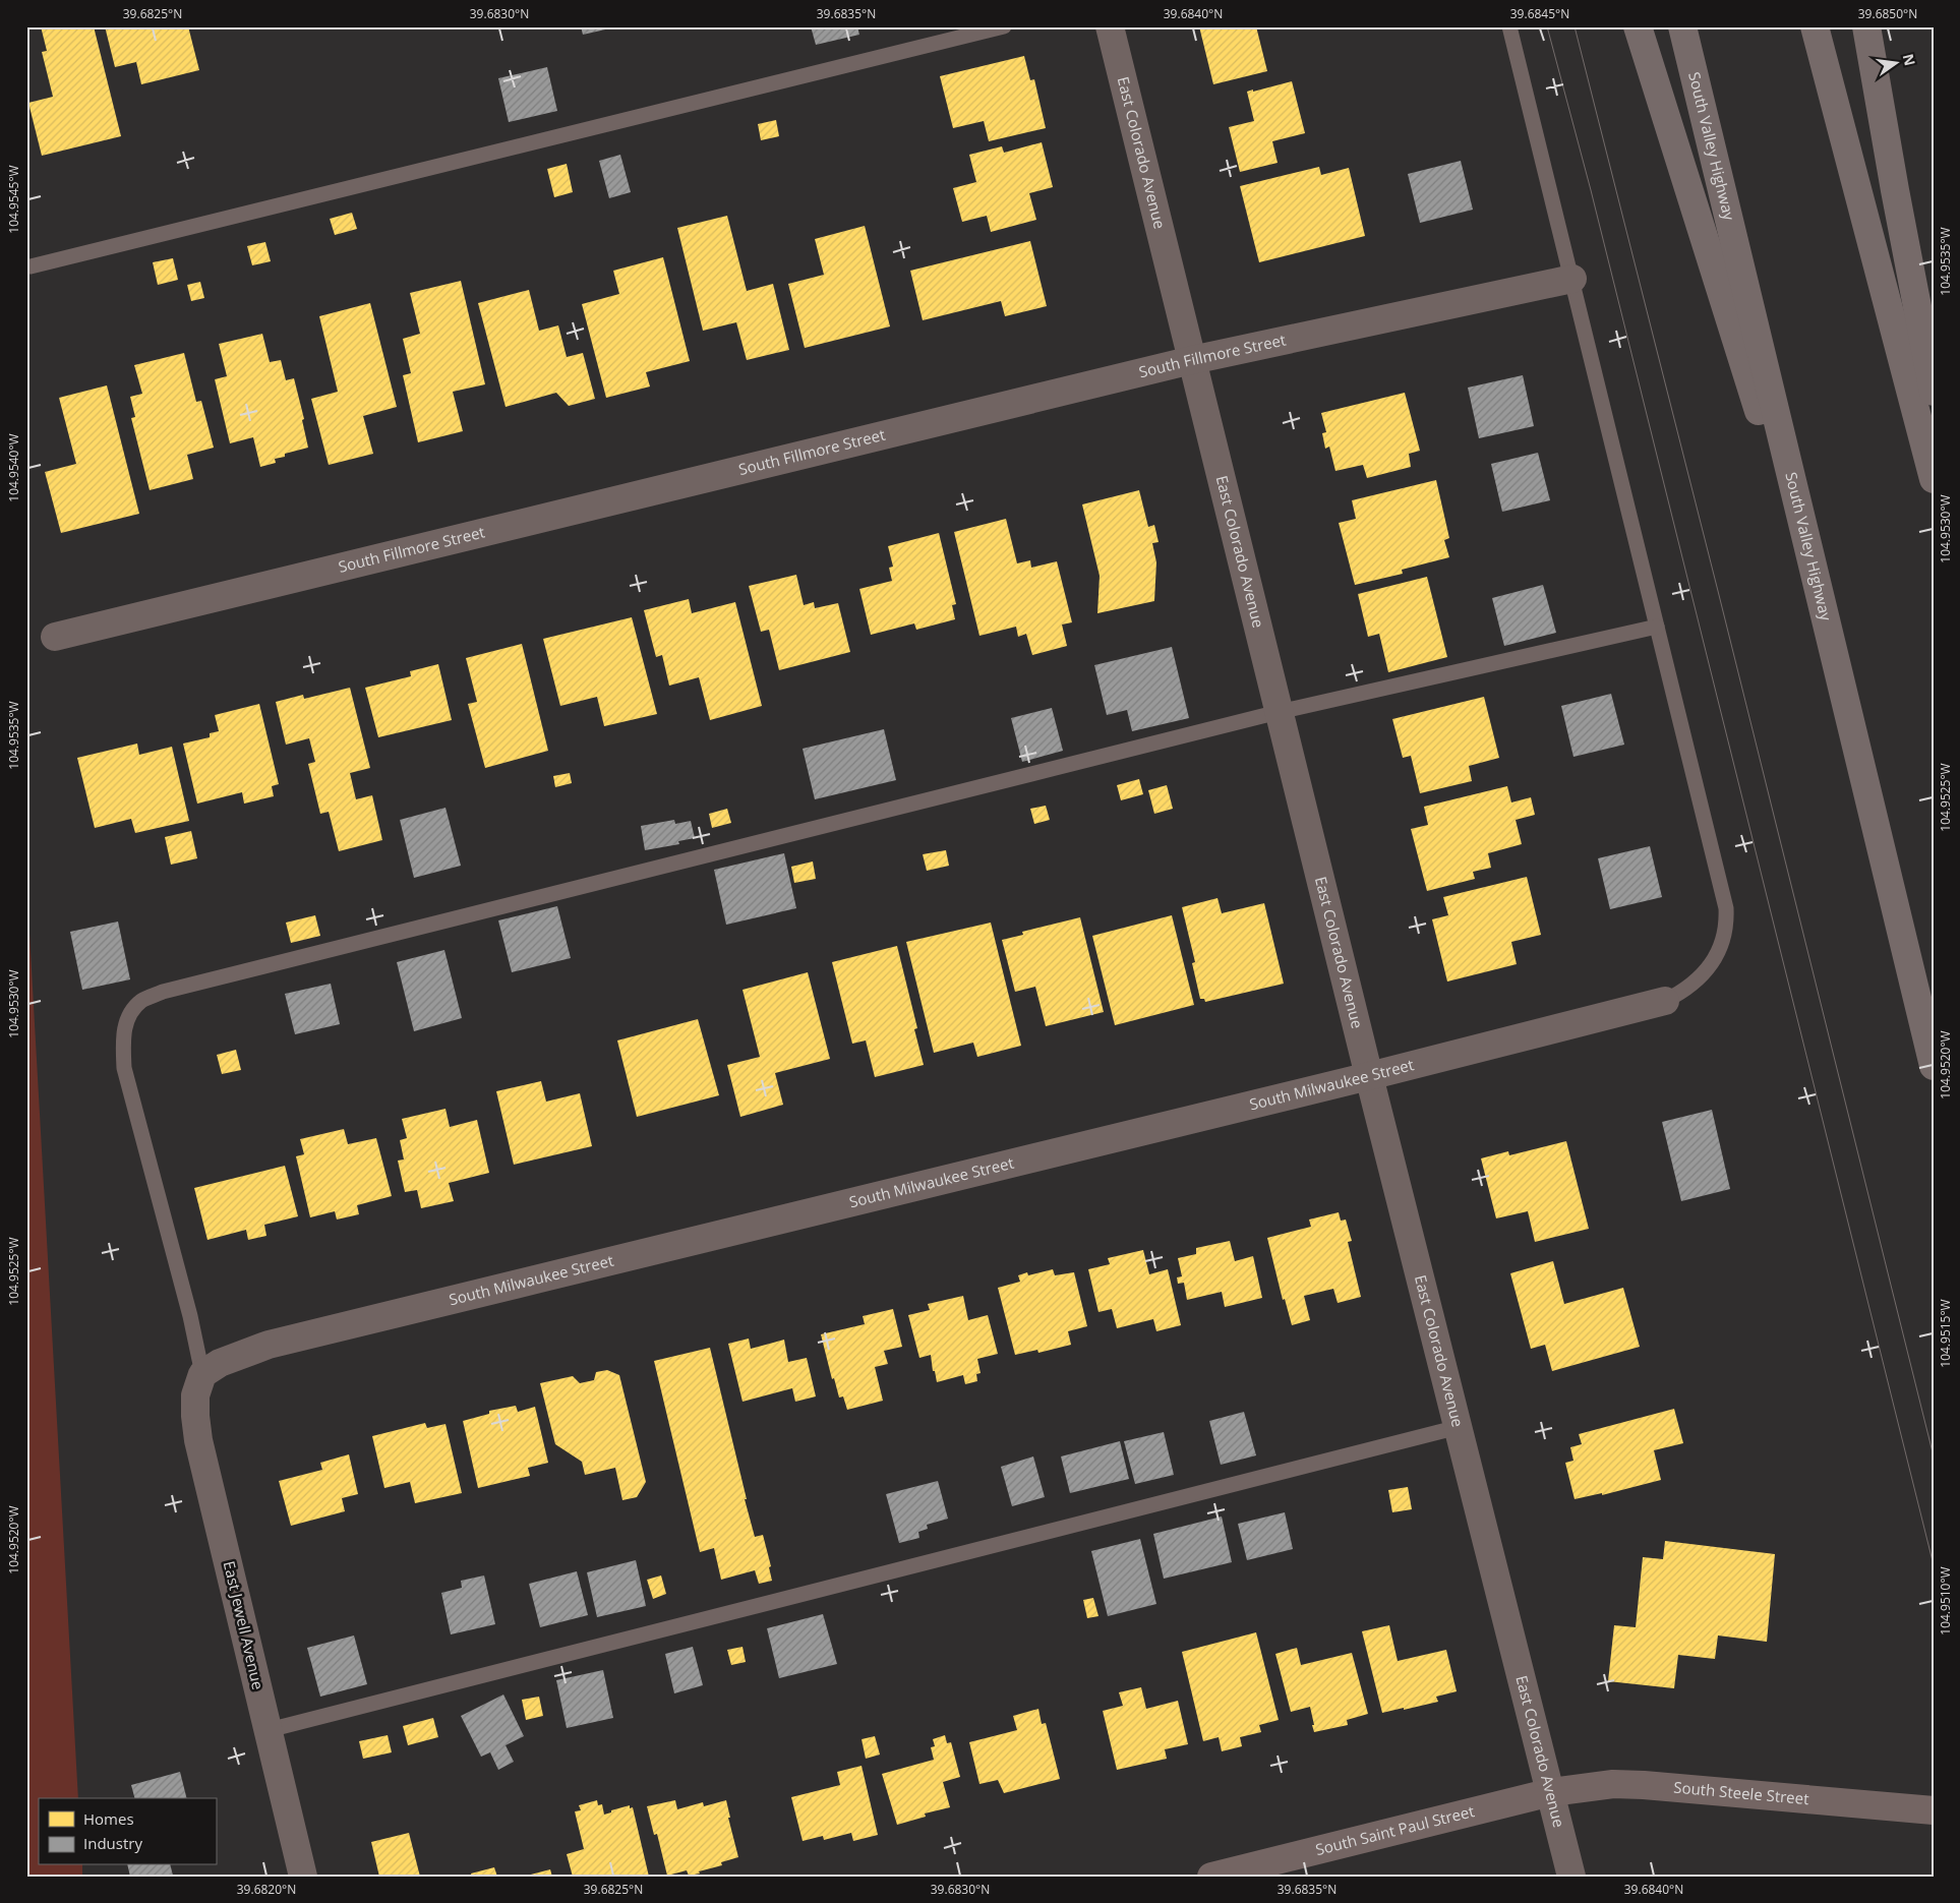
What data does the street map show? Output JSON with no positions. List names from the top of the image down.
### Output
{
  "streets": {
    "highway": ["South Valley Highway"],
    "street": [
      "East Colorado Avenue",
      "South Fillmore Street",
      "South Milwaukee Street",
      "East Jewell Avenue",
      "South Steele Street",
      "South Saint Paul Street"
    ]
  },
  "crossings": [
    ["East Colorado Avenue", "South Fillmore Street"],
    ["East Colorado Avenue", "South Milwaukee Street"],
    ["East Colorado Avenue", "South Steele Street"],
    ["East Colorado Avenue", "South Saint Paul Street"],
    ["South Milwaukee Street", "East Jewell Avenue"],
    ["South Steele Street", "South Saint Paul Street"]
  ],
  "legend": ["Homes", "Industry"],
  "north": "right",
  "coordinates": [
    "39.6825°N",
    "39.6830°N",
    "39.6835°N",
    "39.6840°N",
    "39.6845°N",
    "39.6850°N",
    "104.9545°W",
    "104.9535°W",
    "104.9540°W",
    "104.9530°W",
    "104.9525°W",
    "104.9520°W",
    "104.9515°W",
    "104.9510°W",
    "39.6820°N"
  ]
}
